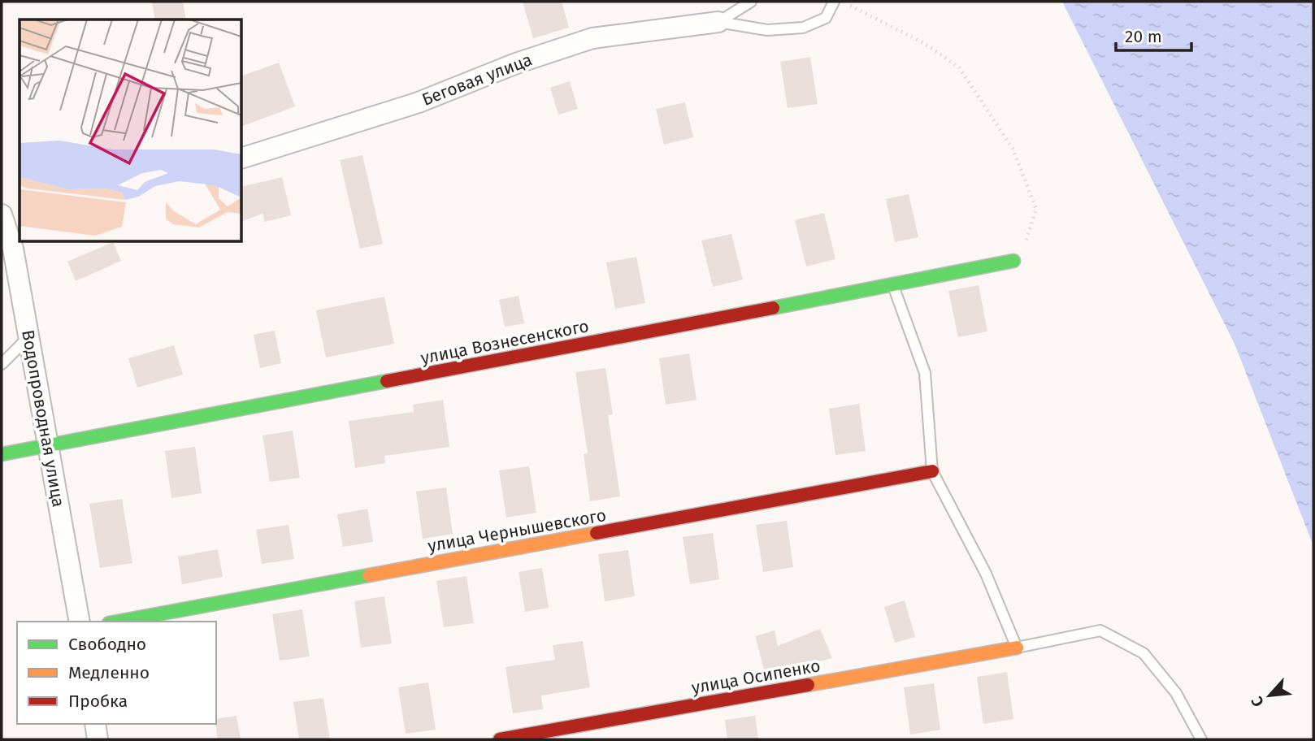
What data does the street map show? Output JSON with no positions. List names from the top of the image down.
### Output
{
  "streets": {
    "street": [
      "Беговая улица",
      "улица Вознесенского",
      "Водопроводная улица",
      "улица Чернышевского",
      "улица Осипенко"
    ]
  },
  "crossings": [
    ["улица Вознесенского", "Водопроводная улица"]
  ],
  "legend": ["Свободно", "Медленно", "Пробка"],
  "scale_bar": "20 m",
  "north": "bottom left"
}
